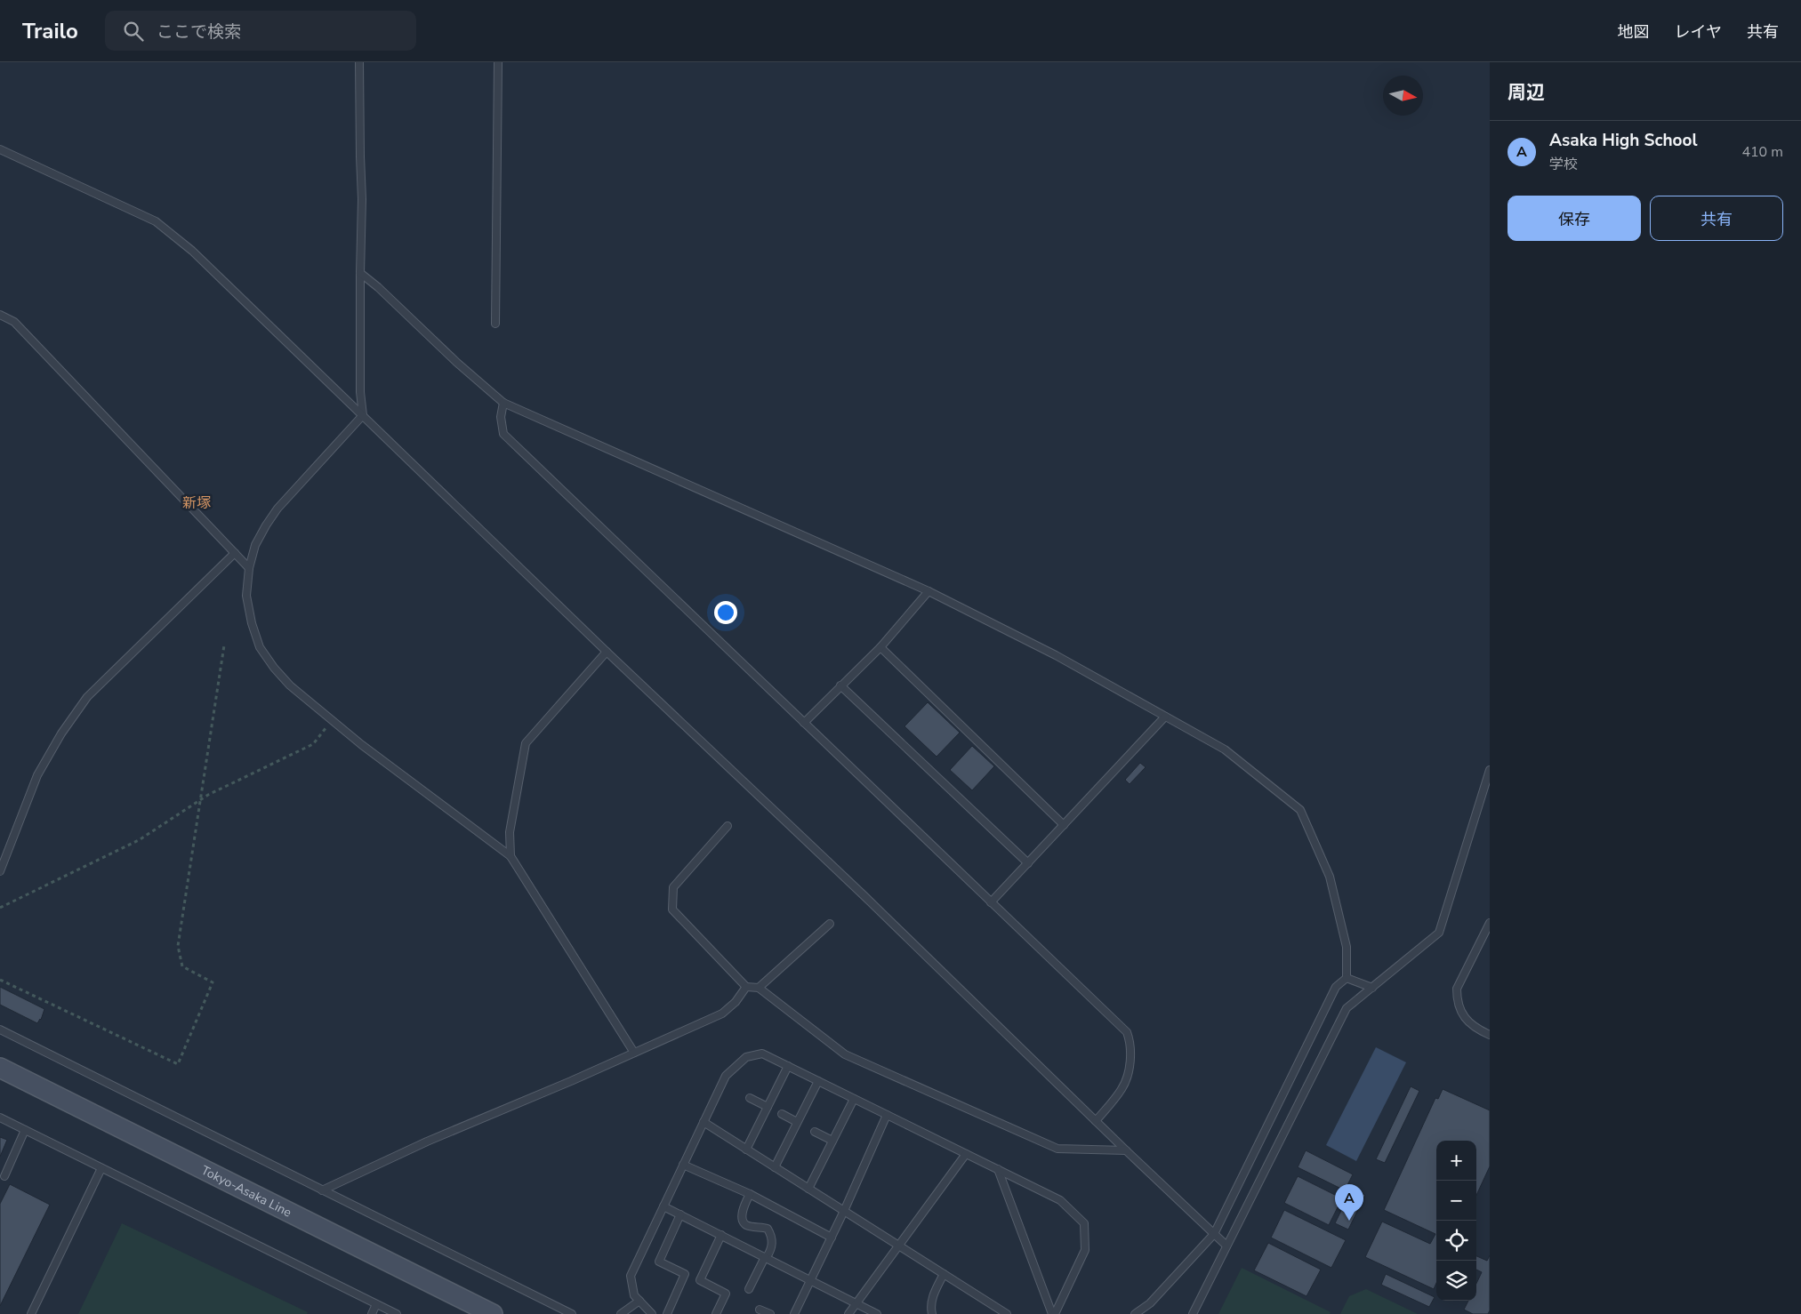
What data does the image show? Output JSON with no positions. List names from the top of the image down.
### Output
{
  "streets": {
    "main road": ["Tokyo-Asaka Line"]
  },
  "districts": ["新塚"],
  "north": "right",
  "page": {
    "header": "Trailo",
    "search": "ここで検索",
    "nav": ["地図", "レイヤ", "共有"],
    "heading": "周辺",
    "list": [
      {
        "mark": "A",
        "name": "Asaka High School",
        "note": "学校",
        "value": "410 m"
      }
    ],
    "buttons": ["保存", "共有"],
    "map_buttons": ["+", "−"],
    "pins": "A"
  }
}
